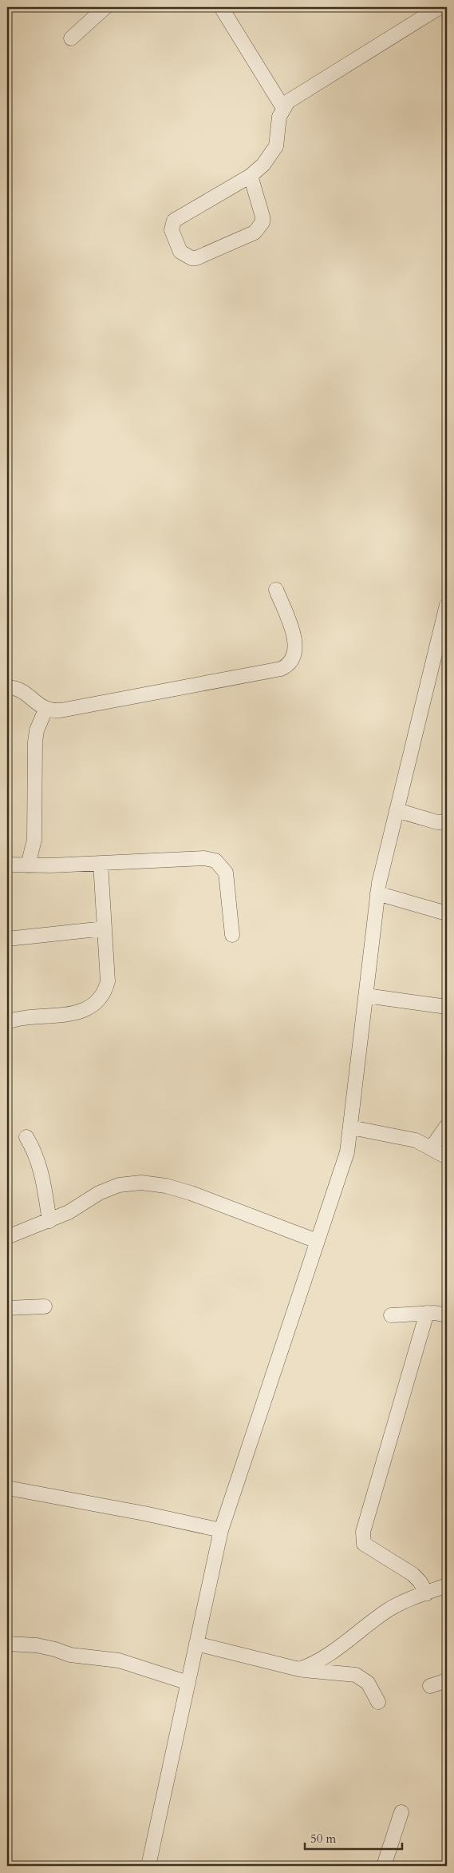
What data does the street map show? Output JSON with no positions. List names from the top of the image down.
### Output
{
  "scale_bar": "50 m"
}
